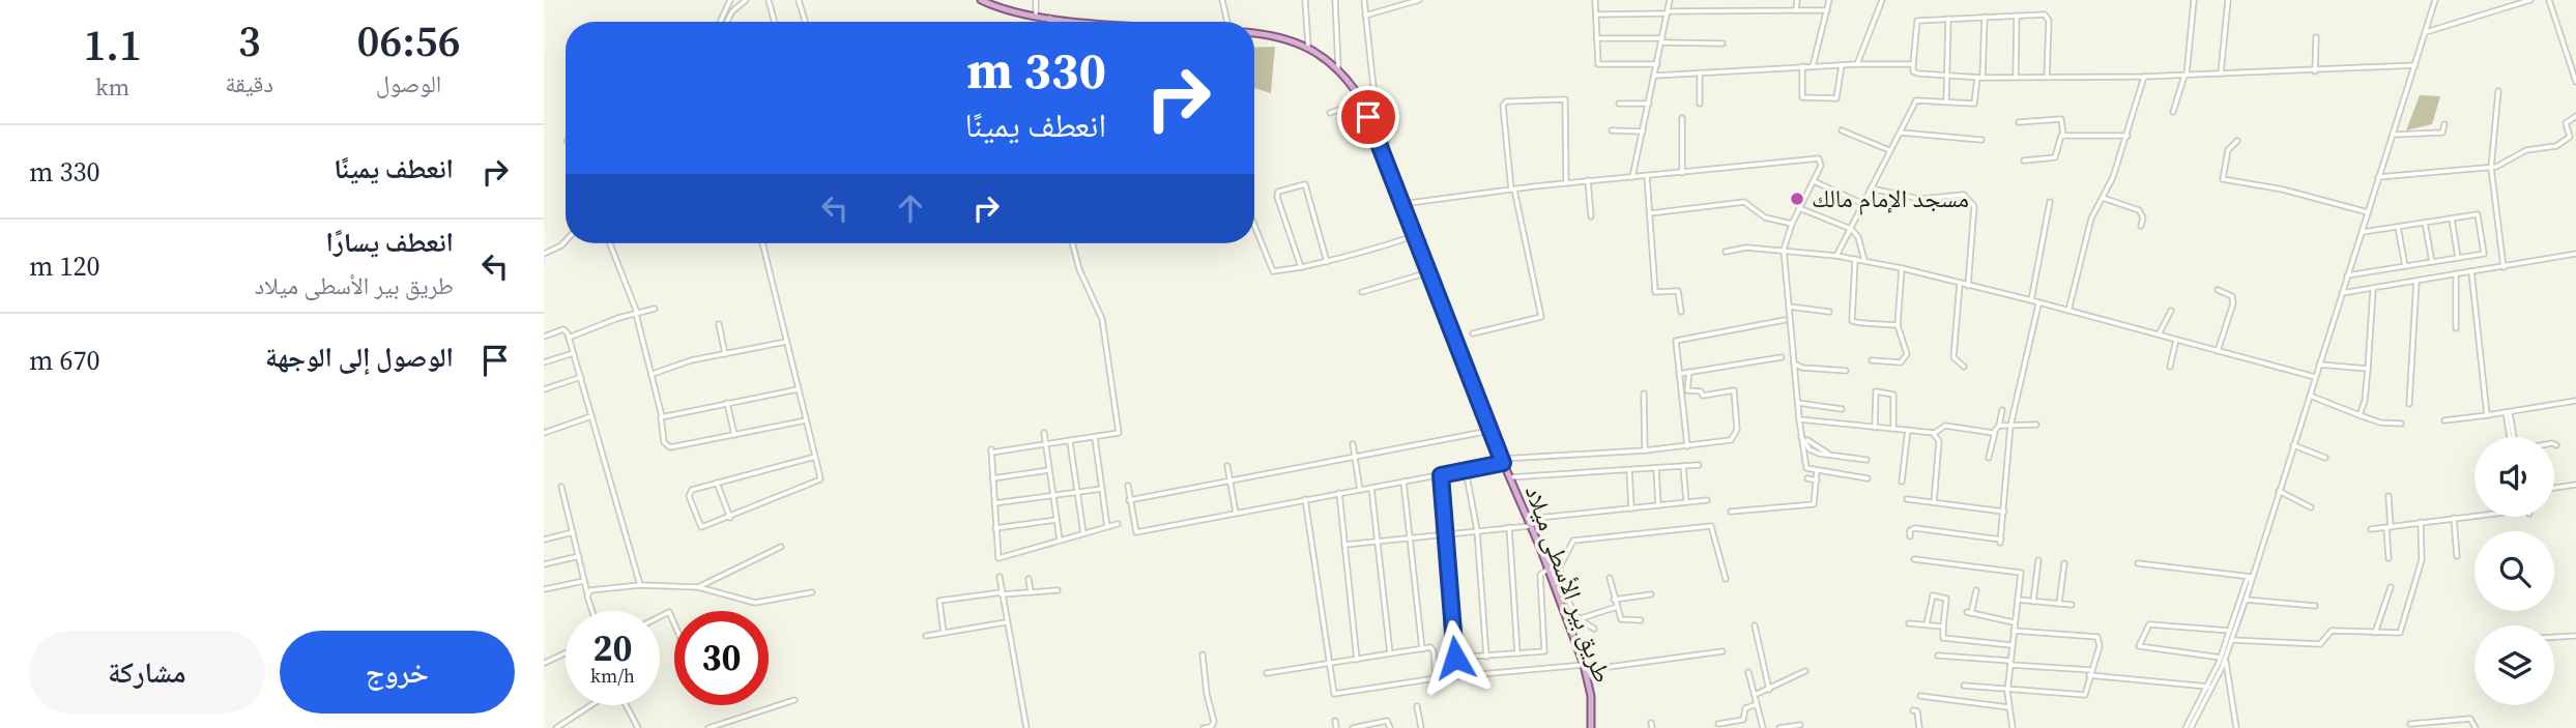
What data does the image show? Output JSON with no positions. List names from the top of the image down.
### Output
{
  "streets": {
    "main road": ["طريق بير الأسطى ميلاد"]
  },
  "places": ["مسجد الإمام مالك"],
  "page": {
    "eta": [
      "06:56",
      "الوصول",
      "3",
      "دقيقة",
      "1.1",
      "km"
    ],
    "turn": ["330 m", "انعطف يمينًا"],
    "list": [
      {
        "name": "انعطف يمينًا",
        "value": "330 m"
      },
      {
        "name": "انعطف يسارًا",
        "note": "طريق بير الأسطى ميلاد",
        "value": "120 m"
      },
      {
        "name": "الوصول إلى الوجهة",
        "value": "670 m"
      }
    ],
    "speed": "20 km/h",
    "limit": "30",
    "buttons": ["خروج", "مشاركة"]
  }
}
